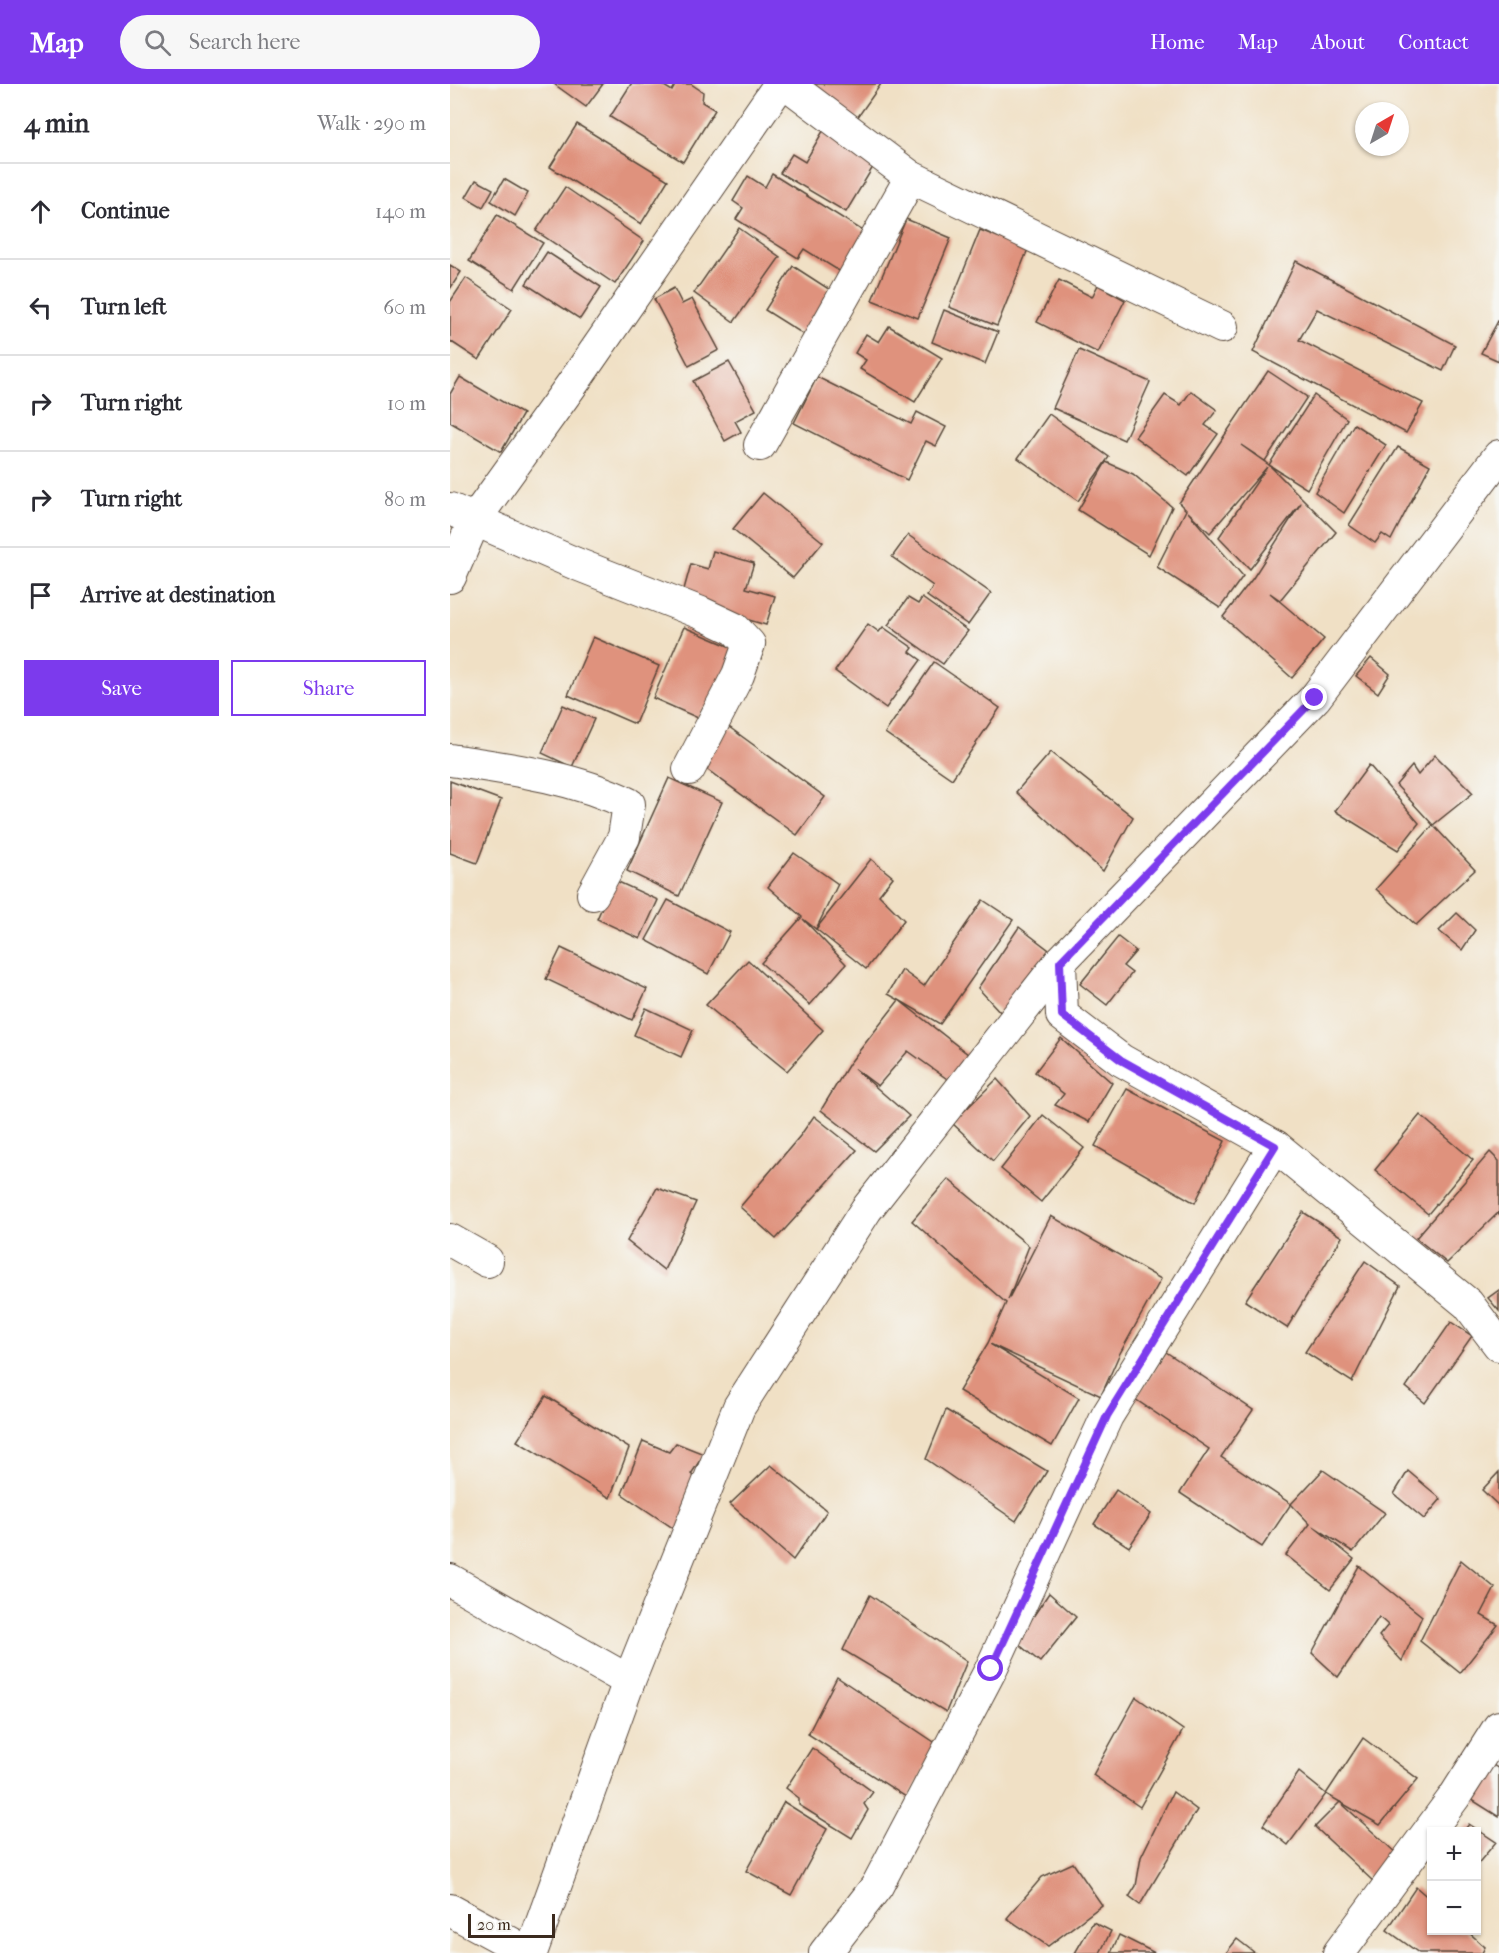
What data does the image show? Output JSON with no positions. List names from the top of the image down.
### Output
{
  "scale_bar": "20 m",
  "north": "top right",
  "page": {
    "header": "Map",
    "search": "Search here",
    "nav": [
      "Home",
      "Map",
      "About",
      "Contact"
    ],
    "heading": ["4 min", "Walk · 290 m"],
    "list": [
      ["Continue", "140 m"],
      ["Turn left", "60 m"],
      ["Turn right", "10 m"],
      ["Turn right", "80 m"],
      "Arrive at destination"
    ],
    "buttons": ["Save", "Share"],
    "map_buttons": ["+", "−"],
    "scale": "20 m"
  }
}
